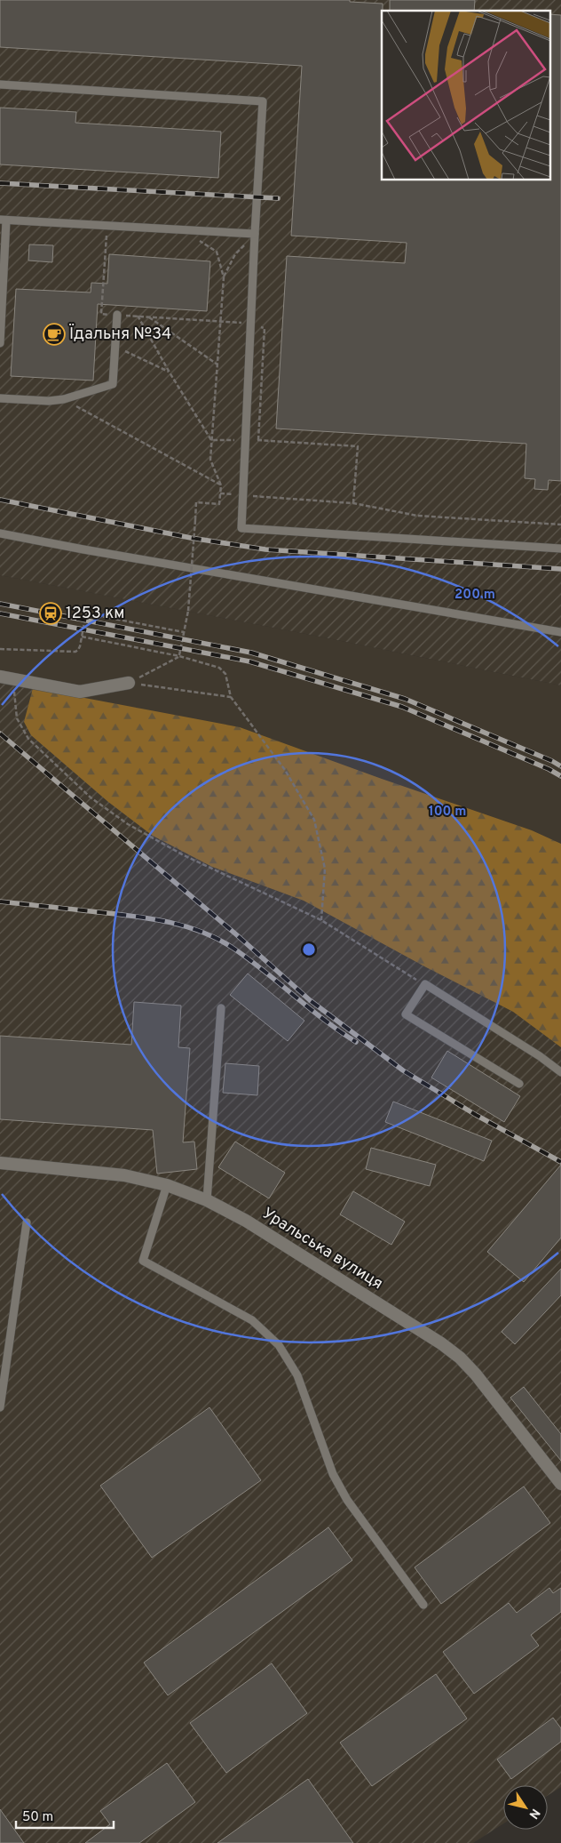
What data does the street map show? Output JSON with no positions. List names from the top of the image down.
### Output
{
  "streets": {
    "street": ["Уральська вулиця"]
  },
  "places": {
    "cafe": ["Їдальня №34"],
    "station": ["1253 км"]
  },
  "scale_bar": "50 m",
  "north": "bottom right",
  "rings": ["200 m", "100 m"]
}
